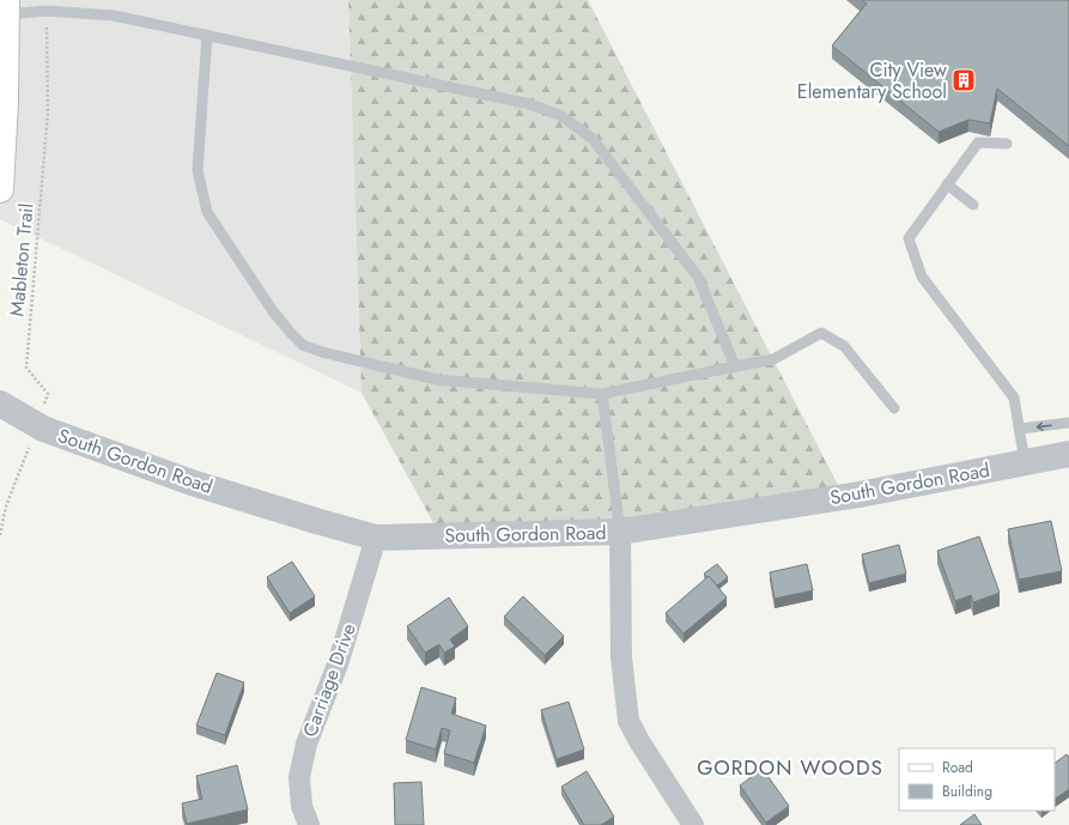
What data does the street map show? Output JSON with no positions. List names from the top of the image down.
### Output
{
  "streets": {
    "street": ["South Gordon Road", "Carriage Drive"],
    "path": ["Mableton Trail"]
  },
  "crossings": [
    ["Mableton Trail", "South Gordon Road"],
    ["South Gordon Road", "Carriage Drive"]
  ],
  "districts": ["GORDON WOODS"],
  "places": {
    "building": ["City View Elementary School"]
  },
  "legend": ["Road", "Building"]
}
